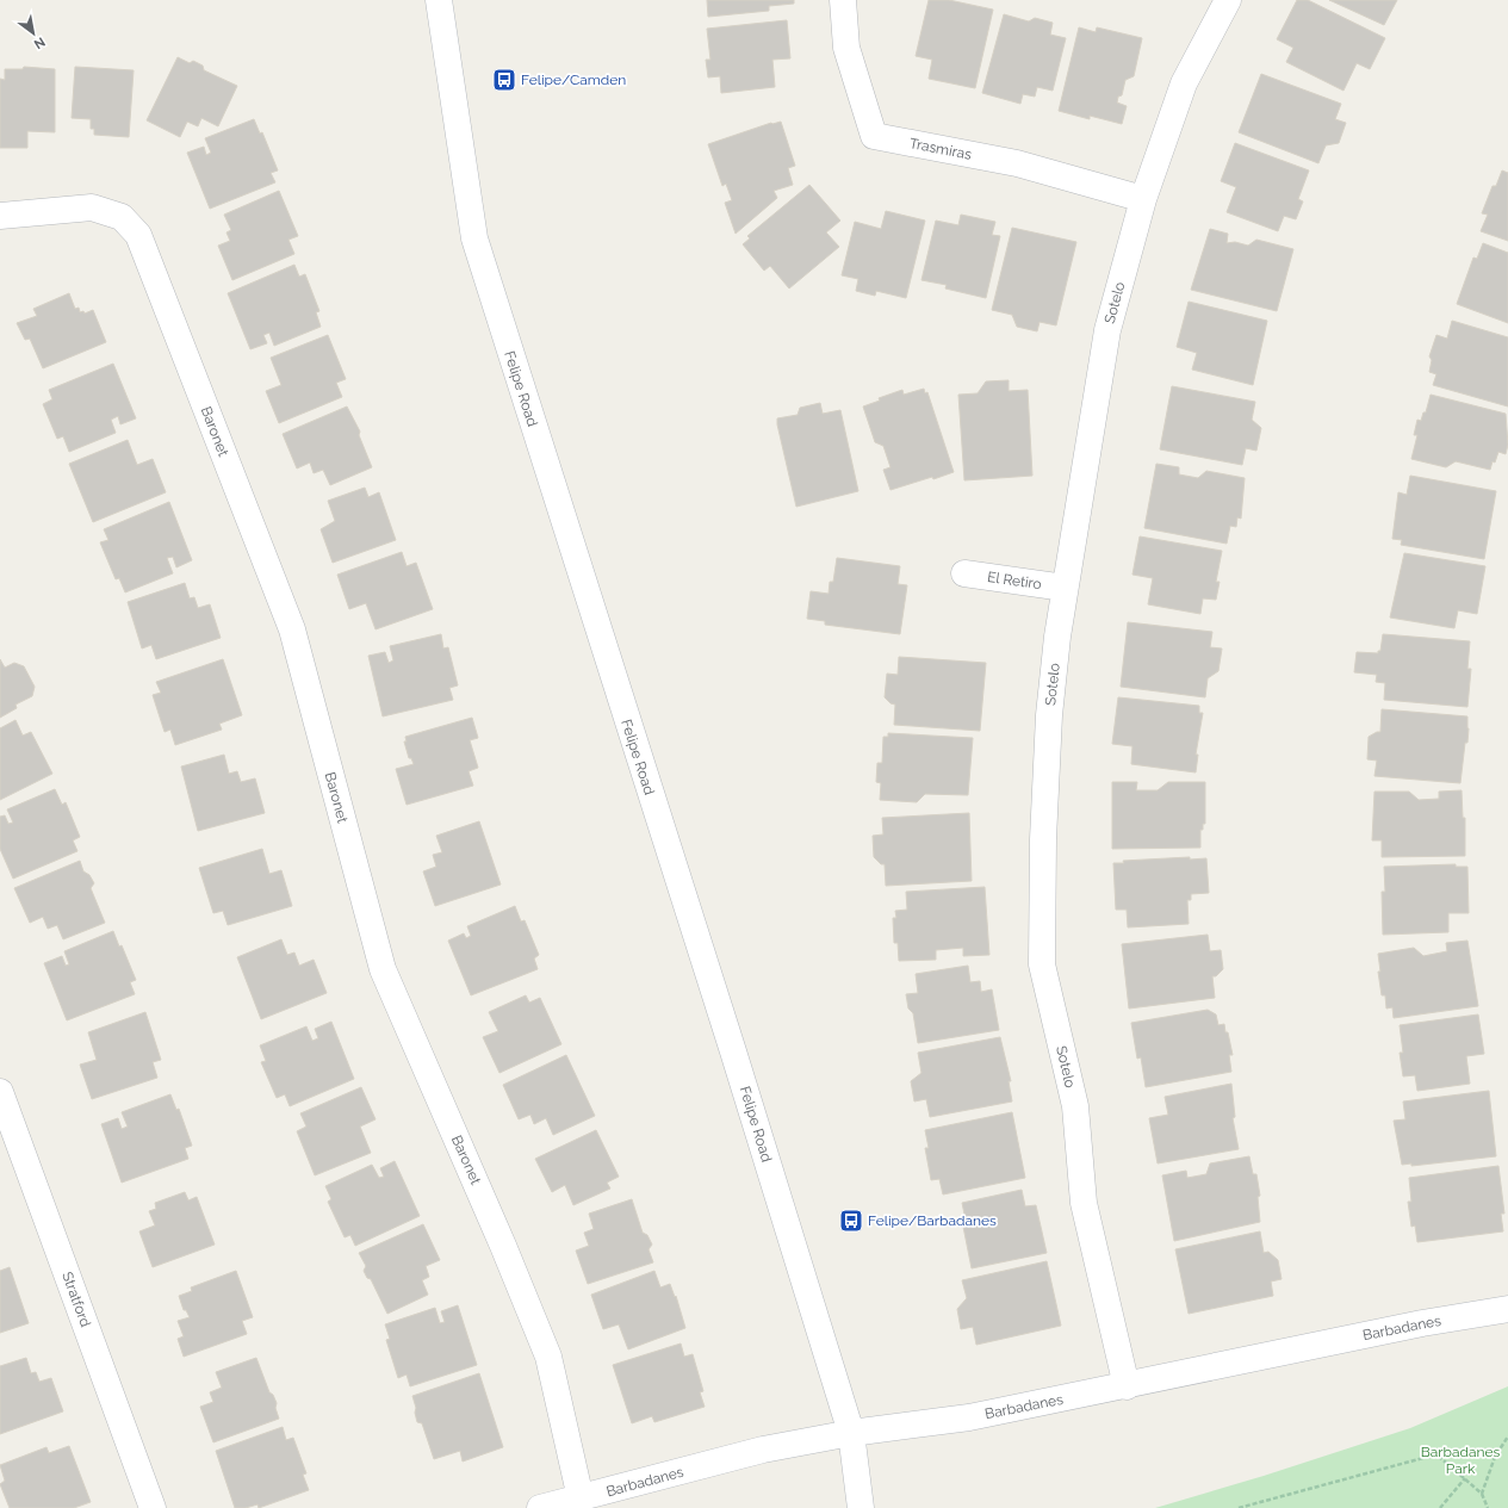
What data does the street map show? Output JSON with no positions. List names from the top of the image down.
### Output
{
  "streets": {
    "street": [
      "Trasmiras",
      "Sotelo",
      "Felipe Road",
      "Baronet",
      "El Retiro",
      "Stratford",
      "Barbadanes"
    ]
  },
  "crossings": [
    ["Trasmiras", "Sotelo"],
    ["Sotelo", "El Retiro"],
    ["Sotelo", "Barbadanes"],
    ["Felipe Road", "Barbadanes"],
    ["Baronet", "Barbadanes"]
  ],
  "parks": ["Barbadanes Park"],
  "places": {
    "bus stop": ["Felipe/Camden", "Felipe/Barbadanes"]
  },
  "north": "bottom right"
}
